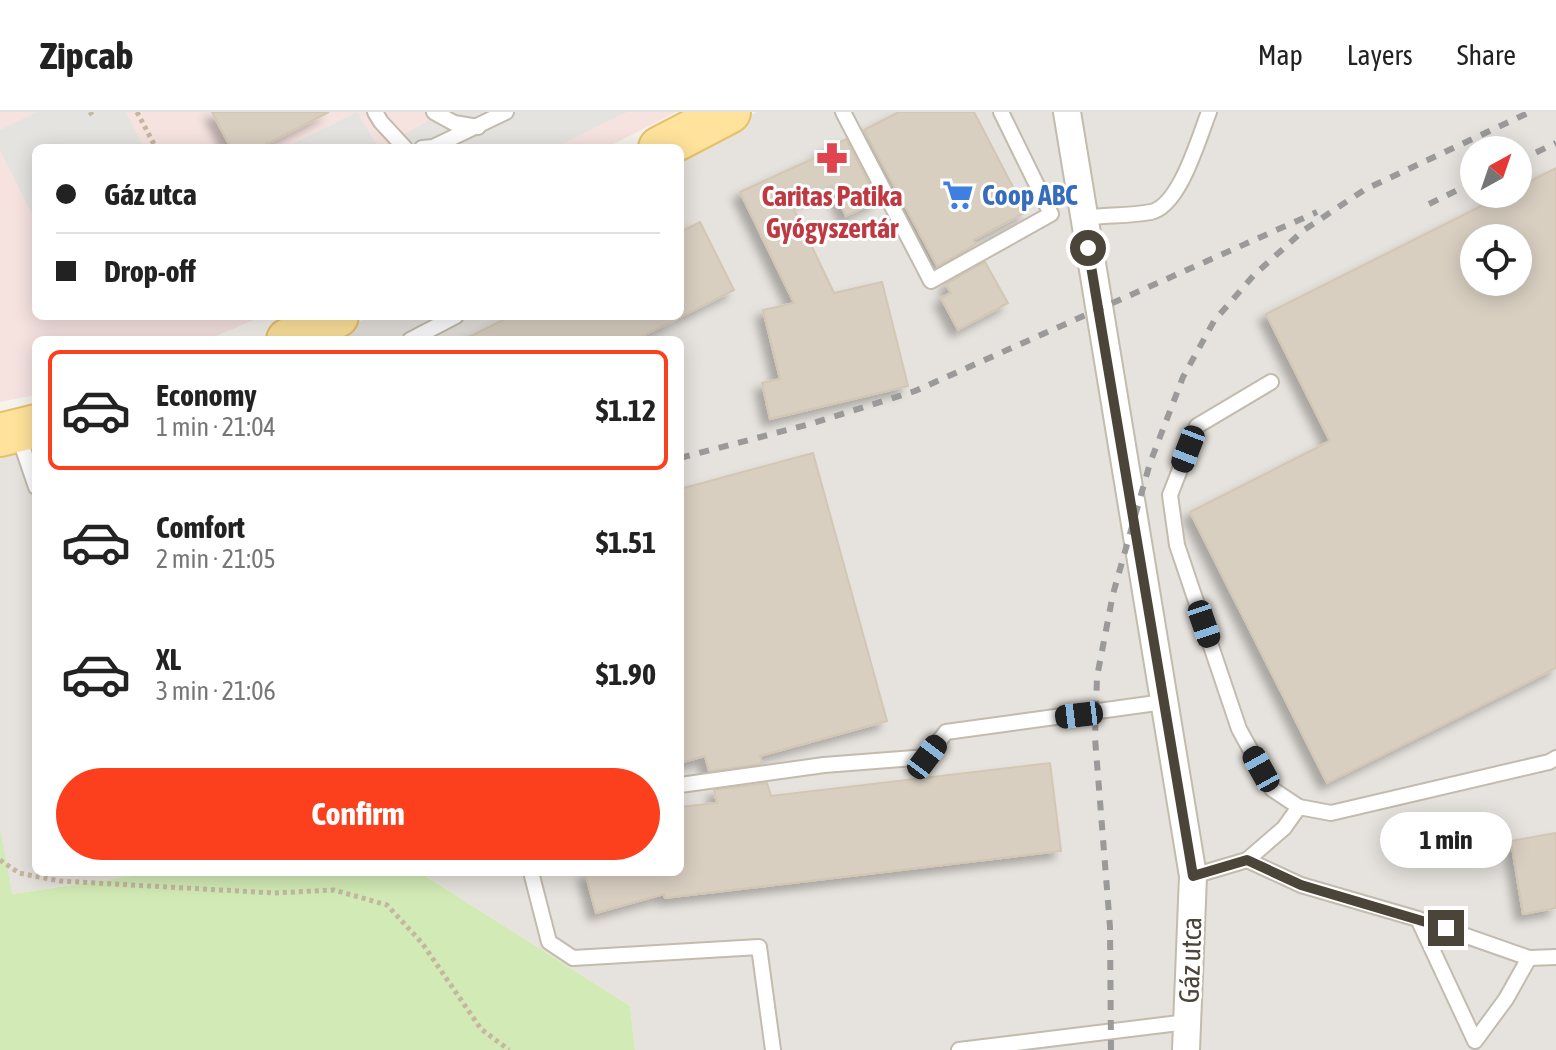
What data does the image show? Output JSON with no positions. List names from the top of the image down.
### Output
{
  "streets": {
    "street": ["Gáz utca"]
  },
  "places": {
    "pharmacy": ["Caritas Patika Gyógyszertár"],
    "supermarket": ["Coop ABC"]
  },
  "north": "top right",
  "page": {
    "header": "Zipcab",
    "nav": ["Map", "Layers", "Share"],
    "banner": ["Gáz utca", "Drop-off"],
    "list": [
      {
        "name": "Economy",
        "note": "1 min · 21:04",
        "value": "$1.12"
      },
      {
        "name": "Comfort",
        "note": "2 min · 21:05",
        "value": "$1.51"
      },
      {
        "name": "XL",
        "note": "3 min · 21:06",
        "value": "$1.90"
      }
    ],
    "buttons": "Confirm",
    "bubble": "1 min"
  }
}
